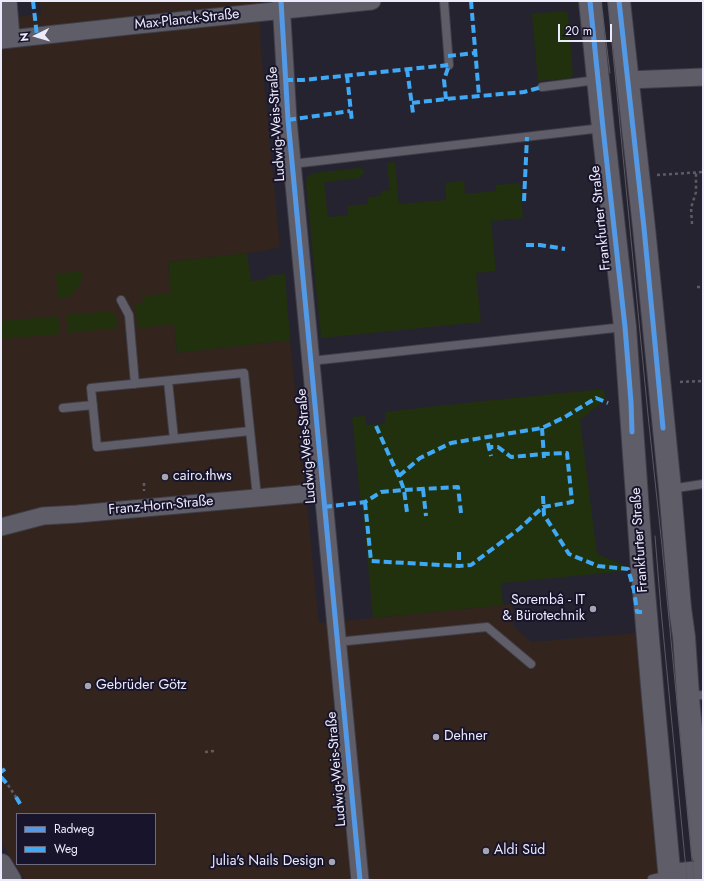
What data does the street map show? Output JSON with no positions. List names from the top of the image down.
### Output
{
  "streets": {
    "street": [
      "Max-Planck-Straße",
      "Ludwig-Weis-Straße",
      "Frankfurter Straße",
      "Franz-Horn-Straße"
    ]
  },
  "crossings": [
    ["Max-Planck-Straße", "Ludwig-Weis-Straße"],
    ["Ludwig-Weis-Straße", "Franz-Horn-Straße"]
  ],
  "places": [
    "cairo.thws",
    "Sorembâ - IT & Bürotechnik",
    "Gebrüder Götz",
    "Dehner",
    "Aldi Süd",
    "Julia's Nails Design"
  ],
  "legend": ["Radweg", "Weg"],
  "scale_bar": "20 m",
  "north": "left"
}
